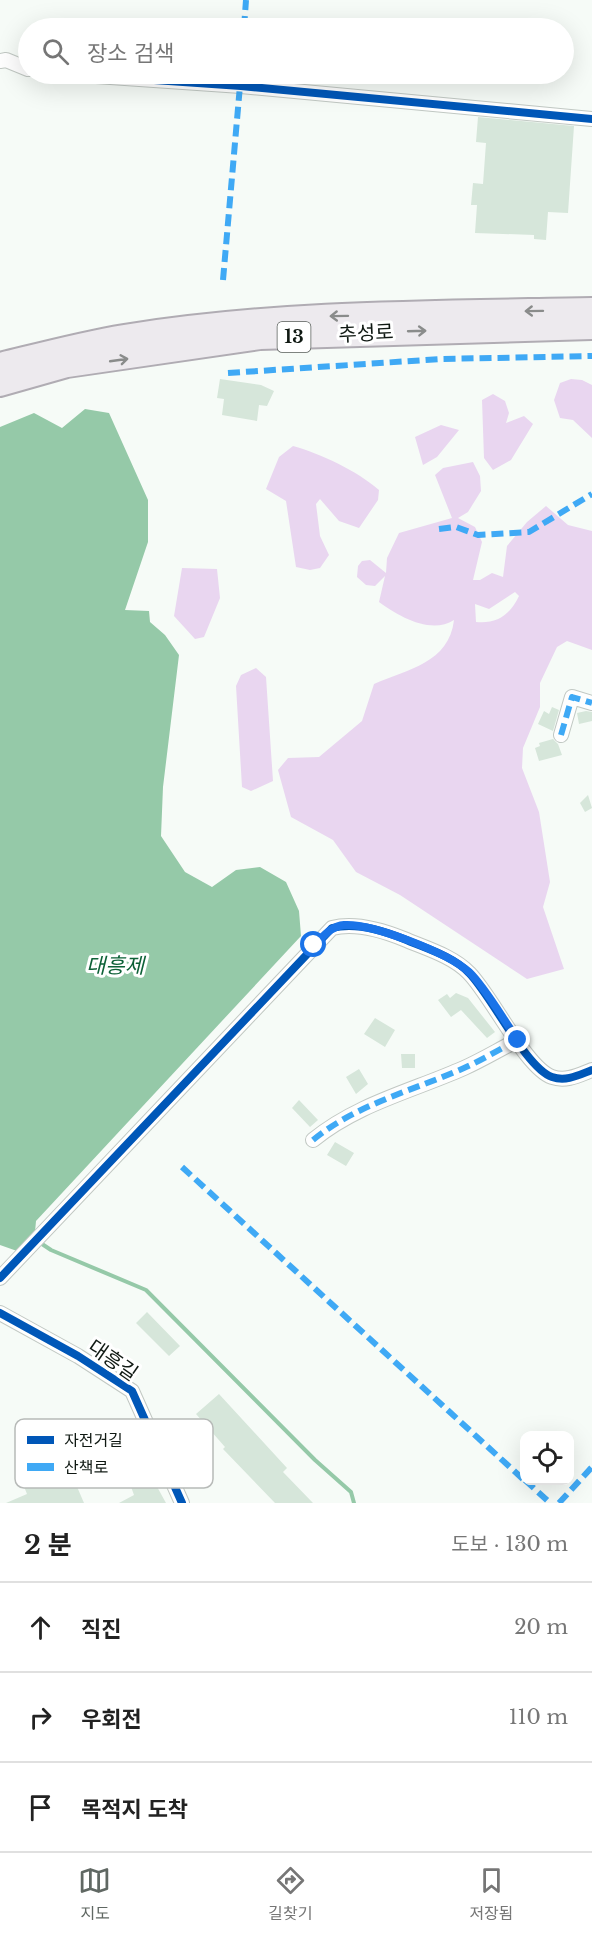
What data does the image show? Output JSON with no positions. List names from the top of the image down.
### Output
{
  "streets": {
    "main road": ["추성로", "13"],
    "street": ["대흥길"]
  },
  "water": ["대흥제"],
  "legend": ["자전거길", "산책로"],
  "page": {
    "search": "장소 검색",
    "heading": ["2 분", "도보 · 130 m"],
    "list": [
      ["직진", "20 m"],
      ["우회전", "110 m"],
      "목적지 도착"
    ],
    "nav": ["지도", "길찾기", "저장됨"]
  }
}
